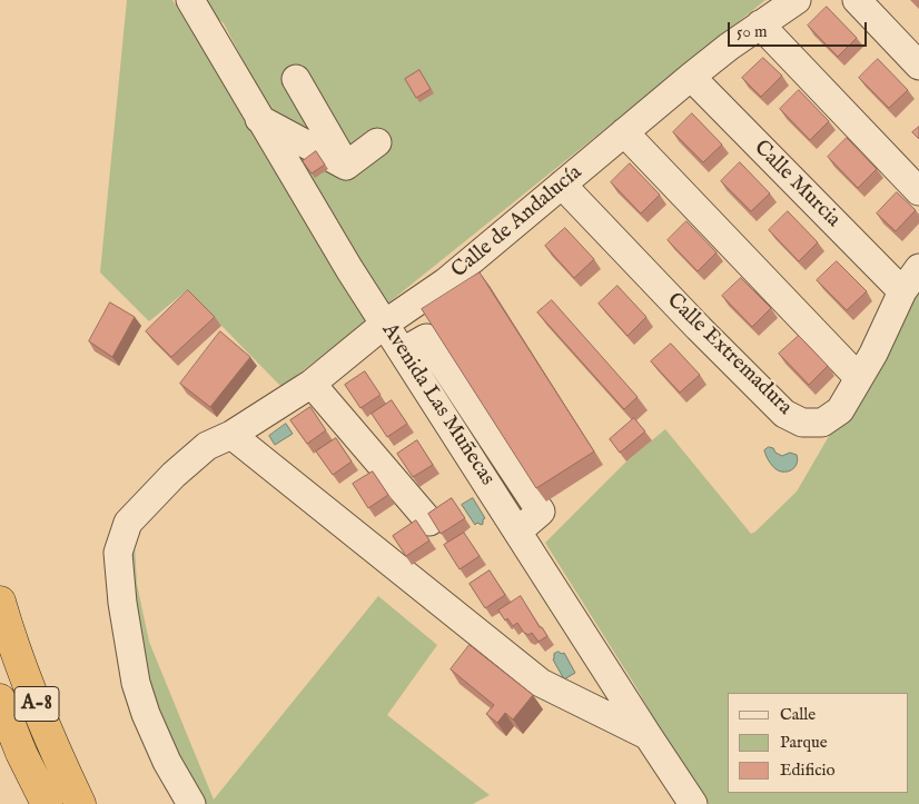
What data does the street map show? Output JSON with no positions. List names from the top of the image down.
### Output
{
  "streets": {
    "highway": ["A-8"],
    "street": [
      "Calle Murcia",
      "Calle de Andalucía",
      "Calle Extremadura",
      "Avenida Las Muñecas"
    ]
  },
  "crossings": [
    ["Calle Murcia", "Calle de Andalucía"],
    ["Calle Murcia", "Calle Extremadura"],
    ["Calle de Andalucía", "Calle Extremadura"],
    ["Calle de Andalucía", "Avenida Las Muñecas"]
  ],
  "legend": ["Calle", "Parque", "Edificio"],
  "scale_bar": "50 m"
}
